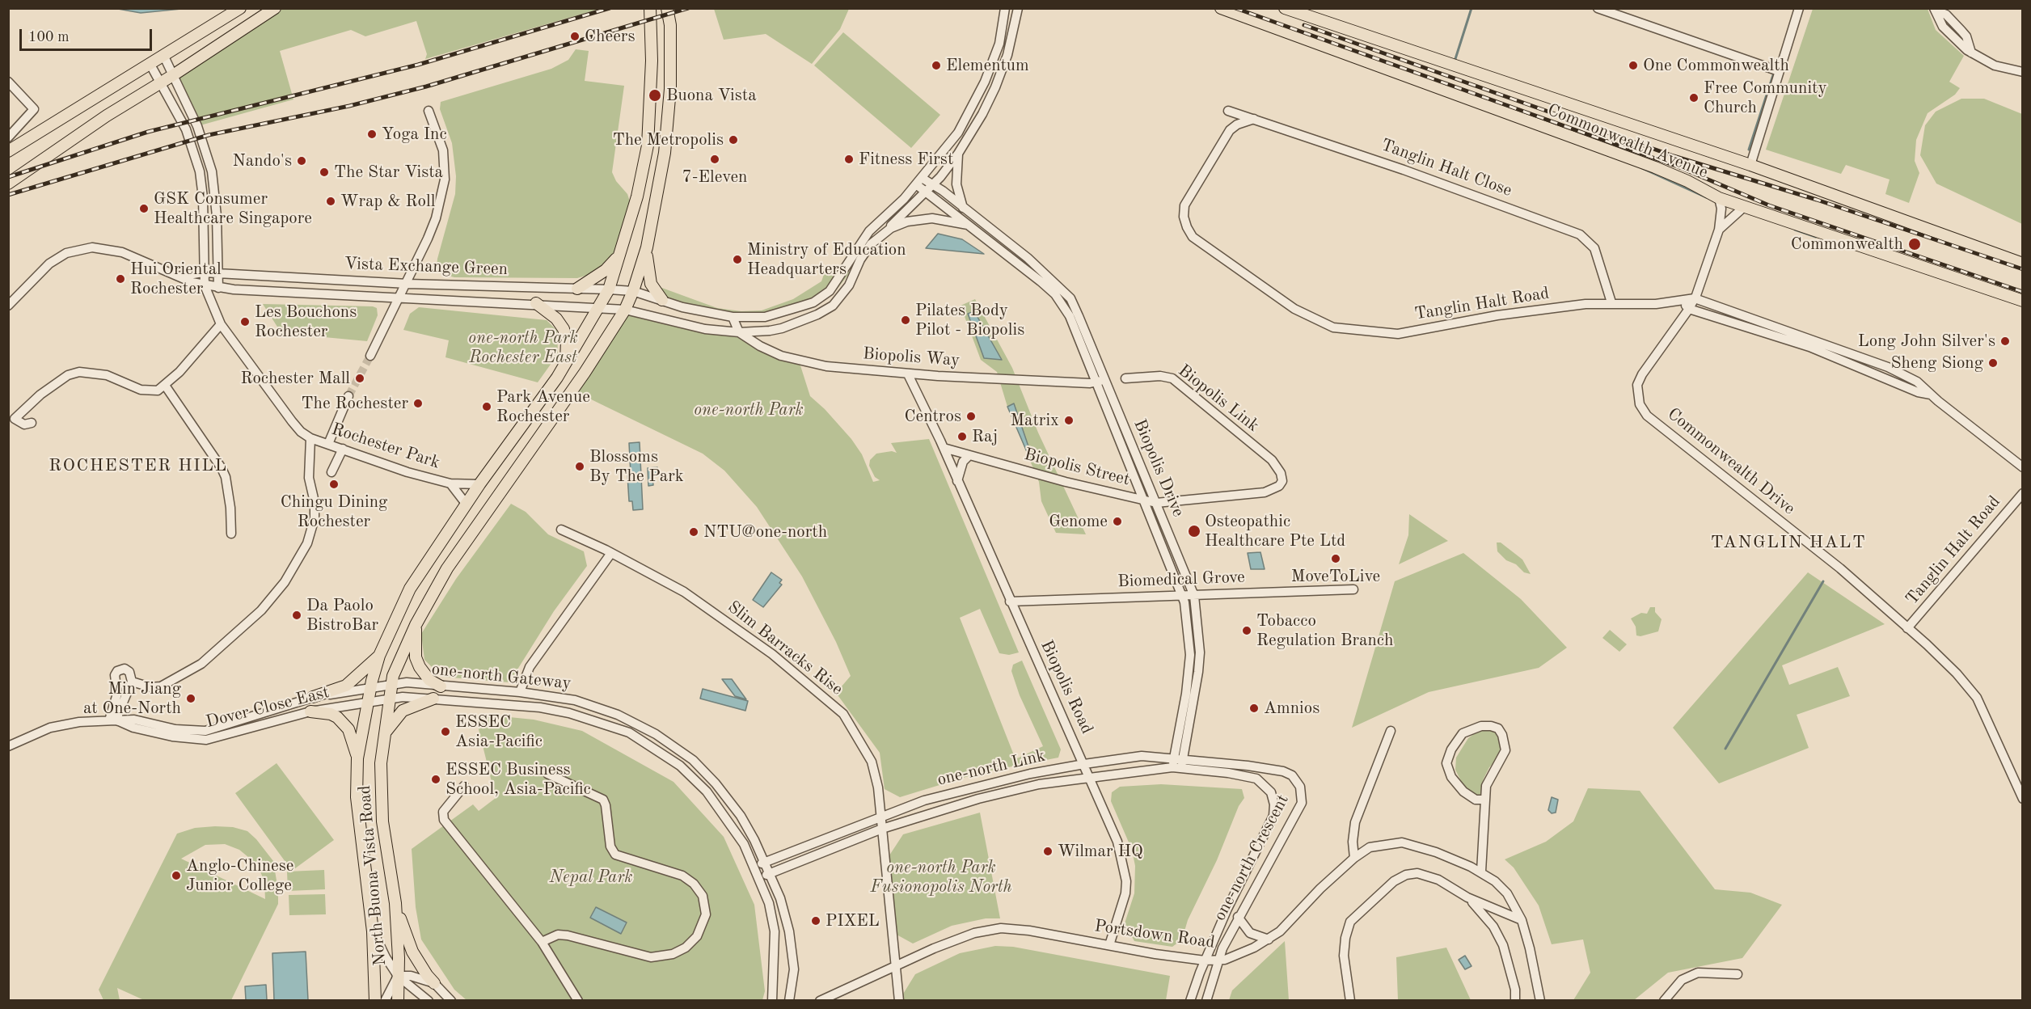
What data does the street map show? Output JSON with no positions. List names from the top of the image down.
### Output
{
  "streets": {
    "main road": ["Commonwealth Avenue", "North Buona Vista Road"],
    "street": [
      "Tanglin Halt Close",
      "Vista Exchange Green",
      "Tanglin Halt Road",
      "Biopolis Way",
      "Biopolis Link",
      "Rochester Park",
      "Commonwealth Drive",
      "Biopolis Street",
      "Biopolis Drive",
      "Biomedical Grove",
      "Slim Barracks Rise",
      "one-north Gateway",
      "Biopolis Road",
      "Dover Close East",
      "one-north Link",
      "one-north Crescent",
      "Portsdown Road"
    ]
  },
  "crossings": [
    ["Commonwealth Avenue", "Commonwealth Drive"],
    ["Tanglin Halt Close", "Tanglin Halt Road"],
    ["Vista Exchange Green", "Biopolis Way"],
    ["Vista Exchange Green", "Rochester Park"],
    ["Vista Exchange Green", "North Buona Vista Road"],
    ["Tanglin Halt Road", "Commonwealth Drive"],
    ["Biopolis Way", "Biopolis Drive"],
    ["Biopolis Link", "Biopolis Street"],
    ["Rochester Park", "Dover Close East"],
    ["Rochester Park", "North Buona Vista Road"],
    ["Biopolis Street", "Biopolis Drive"],
    ["Biopolis Street", "Biopolis Road"],
    ["Biopolis Drive", "Biomedical Grove"],
    ["Biopolis Drive", "one-north Link"],
    ["Biomedical Grove", "Biopolis Road"],
    ["Slim Barracks Rise", "one-north Link"],
    ["Slim Barracks Rise", "Portsdown Road"],
    ["one-north Gateway", "Dover Close East"],
    ["one-north Gateway", "one-north Link"],
    ["one-north Gateway", "North Buona Vista Road"],
    ["Biopolis Road", "one-north Link"],
    ["Biopolis Road", "Portsdown Road"],
    ["Dover Close East", "North Buona Vista Road"],
    ["one-north Link", "one-north Crescent"],
    ["one-north Crescent", "Portsdown Road"]
  ],
  "districts": ["ROCHESTER HILL", "TANGLIN HALT"],
  "parks": [
    "one-north Park Rochester East",
    "one-north Park",
    "one-north Park Fusionopolis North",
    "Nepal Park"
  ],
  "places": [
    "Cheers",
    "Elementum",
    "One Commonwealth",
    "Buona Vista",
    "Free Community Church",
    "Yoga Inc",
    "The Metropolis",
    "7-Eleven",
    "Fitness First",
    "Nando's",
    "The Star Vista",
    "Wrap & Roll",
    "GSK Consumer Healthcare Singapore",
    "Commonwealth",
    "Ministry of Education Headquarters",
    "Hui Oriental Rochester",
    "Pilates Body Pilot - Biopolis",
    "Les Bouchons Rochester",
    "Long John Silver's",
    "Sheng Siong",
    "Rochester Mall",
    "The Rochester",
    "Park Avenue Rochester",
    "Centros",
    "Matrix",
    "Raj",
    "Blossoms By The Park",
    "Chingu Dining Rochester",
    "Genome",
    "Osteopathic Healthcare Pte Ltd",
    "NTU@one-north",
    "MoveToLive",
    "Da Paolo BistroBar",
    "Tobacco Regulation Branch",
    "Min Jiang at One-North",
    "Amnios",
    "ESSEC Asia-Pacific",
    "ESSEC Business School, Asia-Pacific",
    "Wilmar HQ",
    "Anglo-Chinese Junior College",
    "PIXEL"
  ],
  "scale_bar": "100 m"
}
